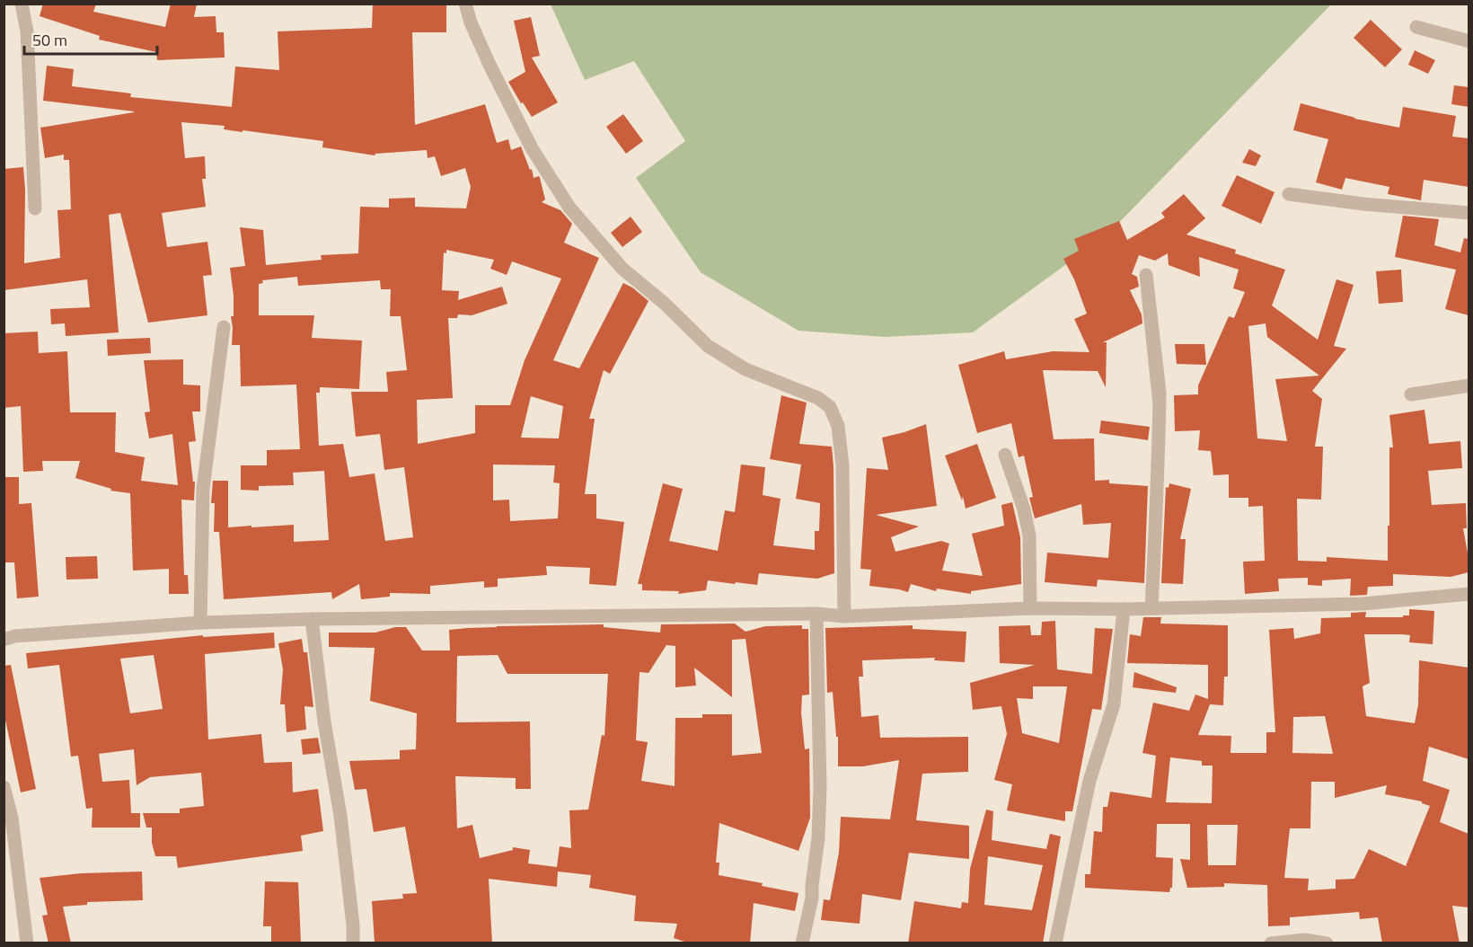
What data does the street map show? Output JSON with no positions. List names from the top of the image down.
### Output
{
  "scale_bar": "50 m"
}
